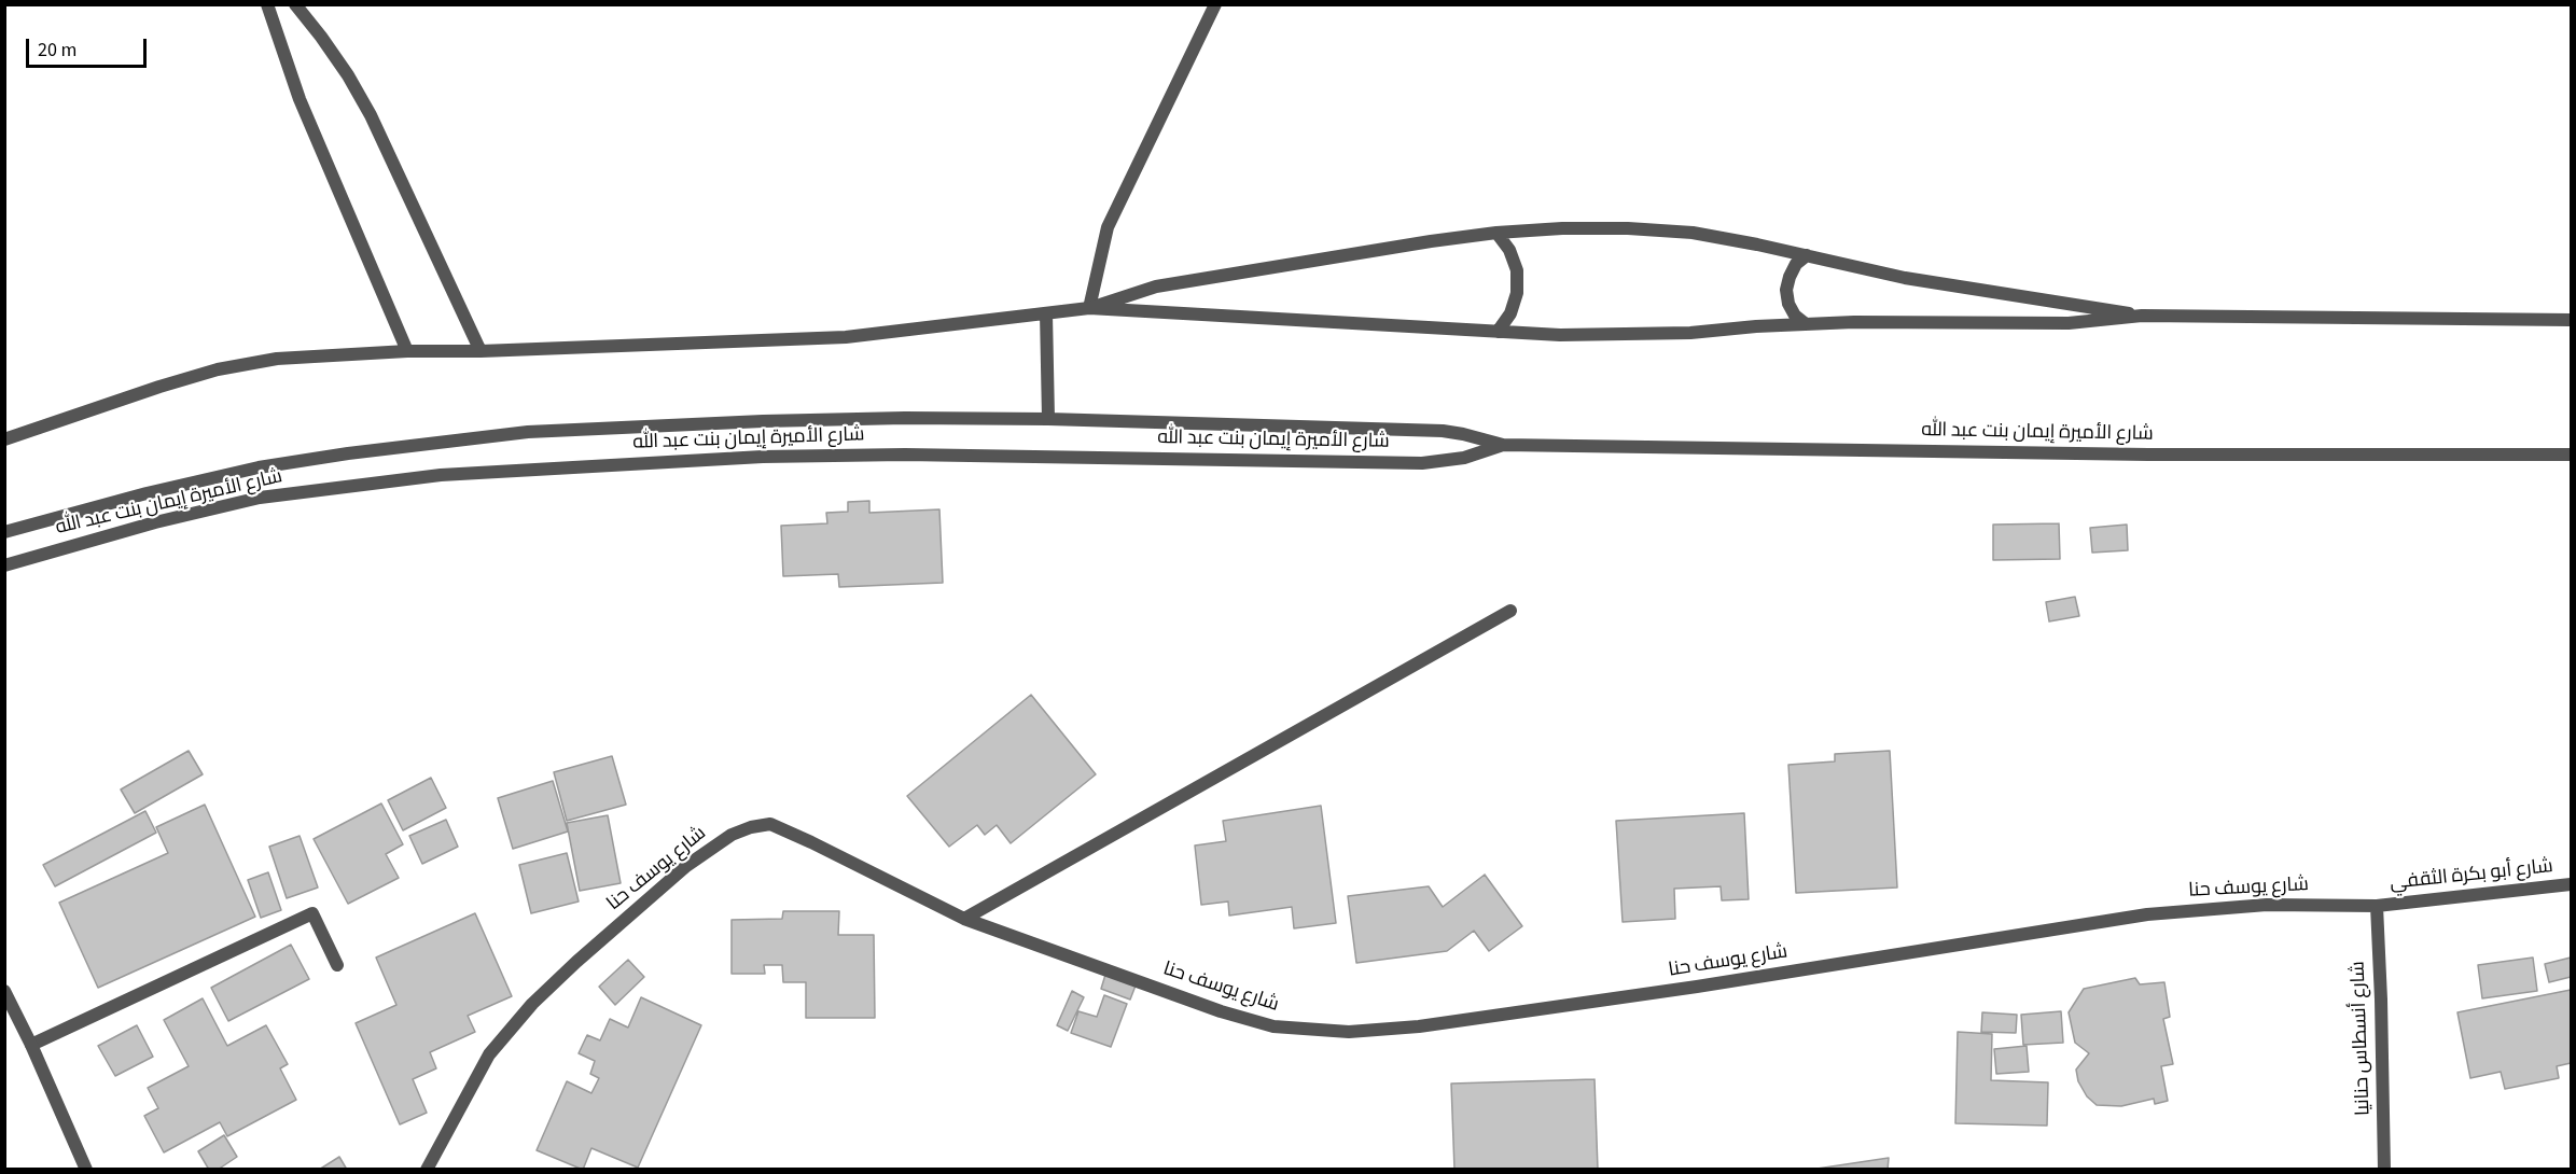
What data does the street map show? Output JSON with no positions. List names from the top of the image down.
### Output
{
  "streets": {
    "street": [
      "شارع الأميرة إيمان بنت عبد الله",
      "شارع يوسف حنا",
      "شارع أبو بكرة الثقفي",
      "شارع أنسطاس حنانيا"
    ]
  },
  "crossings": [
    ["شارع يوسف حنا", "شارع أبو بكرة الثقفي"],
    ["شارع يوسف حنا", "شارع أنسطاس حنانيا"],
    ["شارع أبو بكرة الثقفي", "شارع أنسطاس حنانيا"]
  ],
  "scale_bar": "20 m"
}
